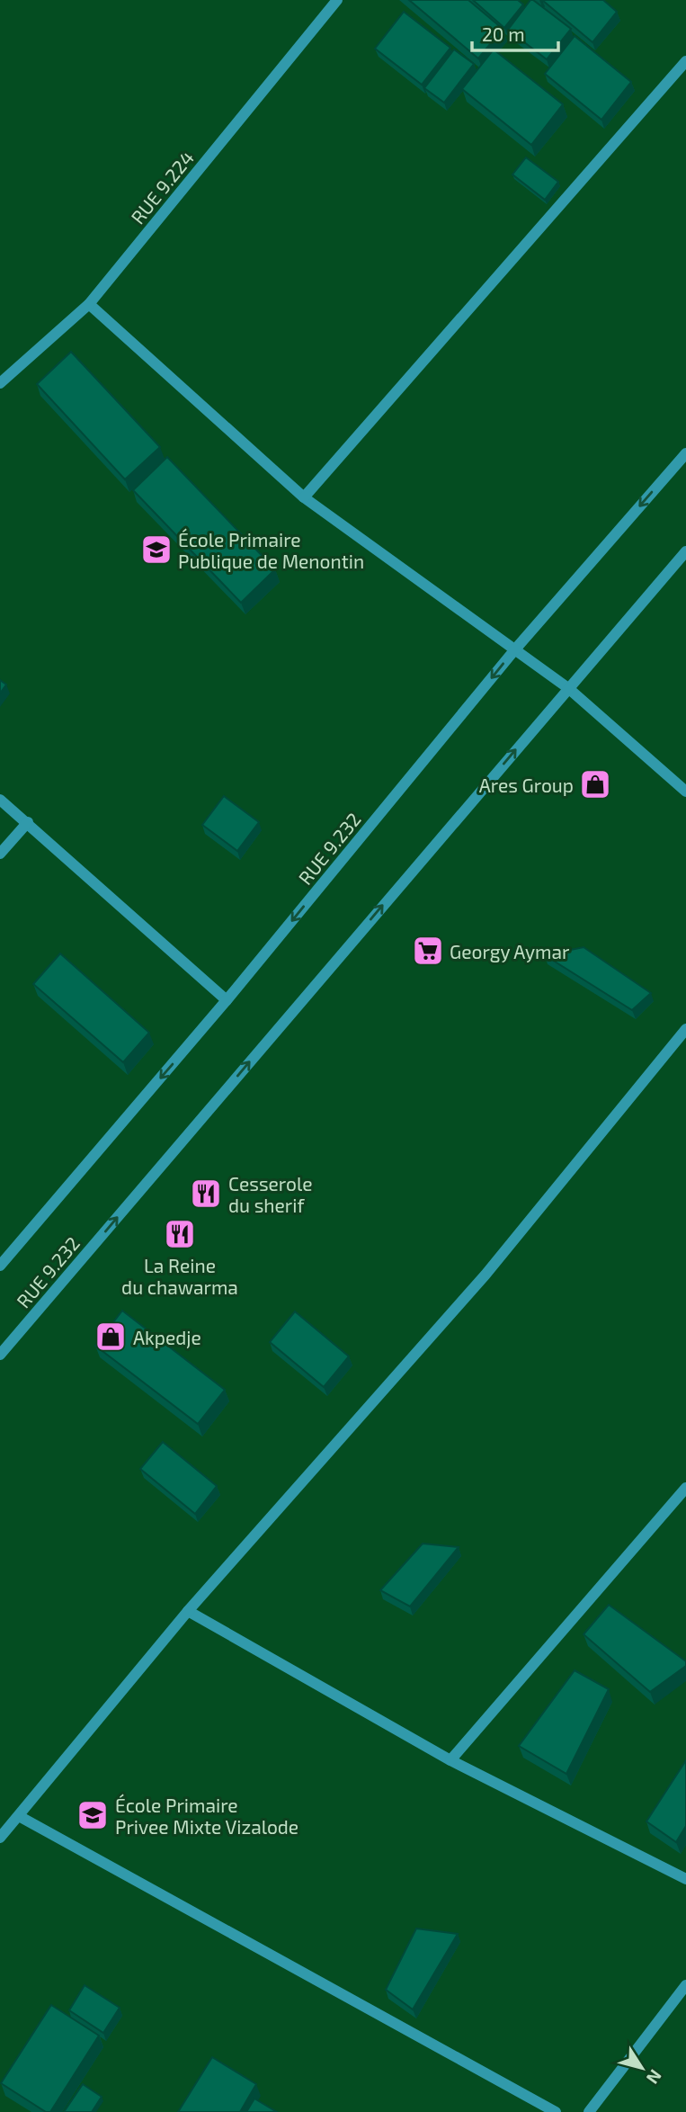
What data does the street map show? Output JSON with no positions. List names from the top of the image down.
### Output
{
  "streets": {
    "street": ["RUE 9.224", "RUE 9.232"]
  },
  "places": {
    "school or university": ["École Primaire Publique de Menontin", "École Primaire Privee Mixte Vizalode"],
    "shop": ["Ares Group", "Akpedje"],
    "supermarket": ["Georgy Aymar"],
    "restaurant": ["Cesserole du sherif", "La Reine du chawarma"]
  },
  "scale_bar": "20 m",
  "north": "bottom right"
}
